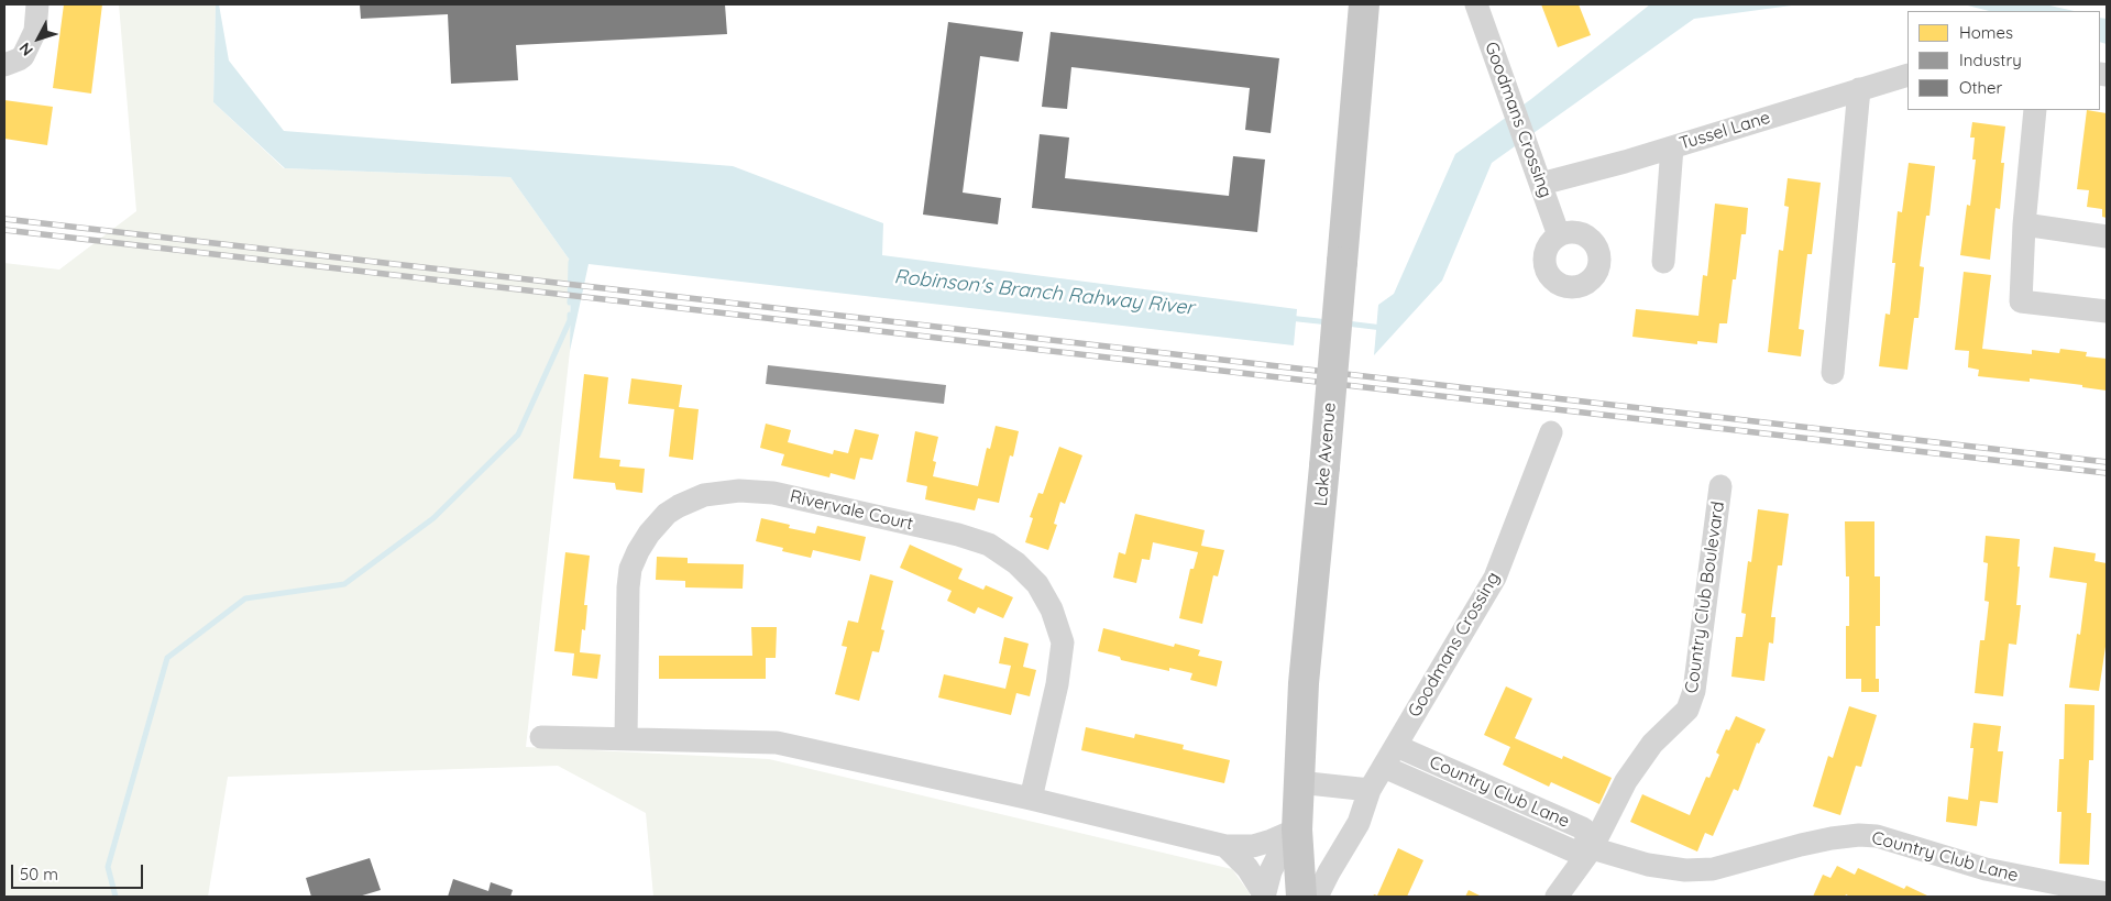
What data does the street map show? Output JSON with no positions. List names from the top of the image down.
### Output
{
  "streets": {
    "main road": ["Lake Avenue"],
    "street": [
      "Goodmans Crossing",
      "Tussel Lane",
      "Rivervale Court",
      "Country Club Boulevard",
      "Country Club Lane"
    ]
  },
  "crossings": [
    ["Goodmans Crossing", "Tussel Lane"],
    ["Goodmans Crossing", "Country Club Lane"],
    ["Country Club Boulevard", "Country Club Lane"]
  ],
  "water": ["Robinson's Branch Rahway River"],
  "legend": ["Homes", "Industry", "Other"],
  "scale_bar": "50 m",
  "north": "bottom left"
}
